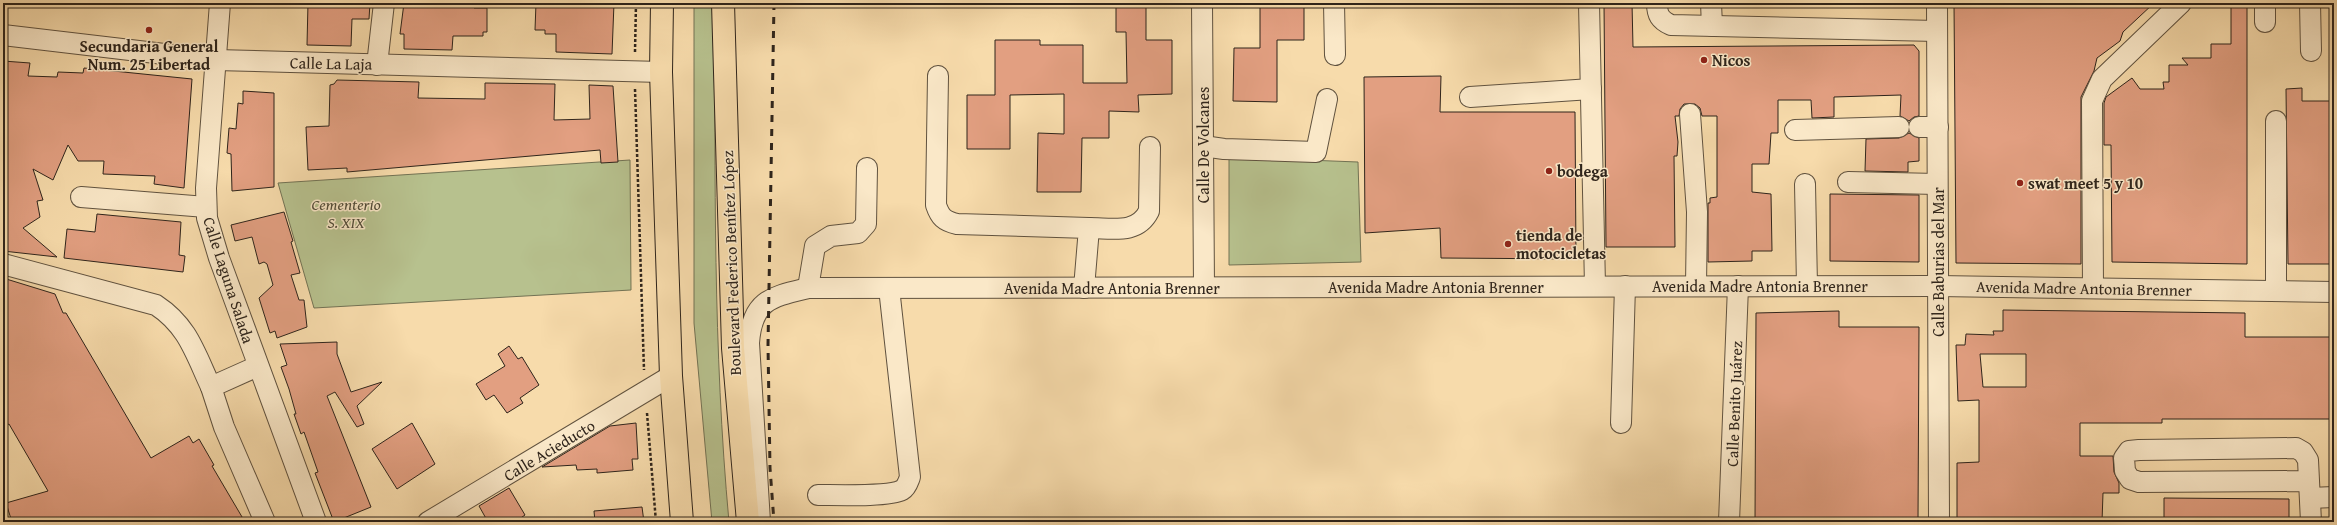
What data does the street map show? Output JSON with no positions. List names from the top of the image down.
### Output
{
  "streets": {
    "main road": ["Boulevard Federico Benítez López"],
    "street": [
      "Calle La Laja",
      "Calle De Volcanes",
      "Calle Baburias del Mar",
      "Calle Laguna Salada",
      "Avenida Madre Antonia Brenner",
      "Calle Benito Juárez",
      "Calle Acieducto"
    ]
  },
  "crossings": [
    ["Calle La Laja", "Calle Laguna Salada"],
    ["Calle De Volcanes", "Avenida Madre Antonia Brenner"],
    ["Calle Baburias del Mar", "Avenida Madre Antonia Brenner"],
    ["Avenida Madre Antonia Brenner", "Calle Benito Juárez"]
  ],
  "parks": ["Cementerio S. XIX"],
  "places": [
    "Secundaria General Num. 25 Libertad",
    "Nicos",
    "bodega",
    "swat meet 5 y 10",
    "tienda de motocicletas"
  ]
}
